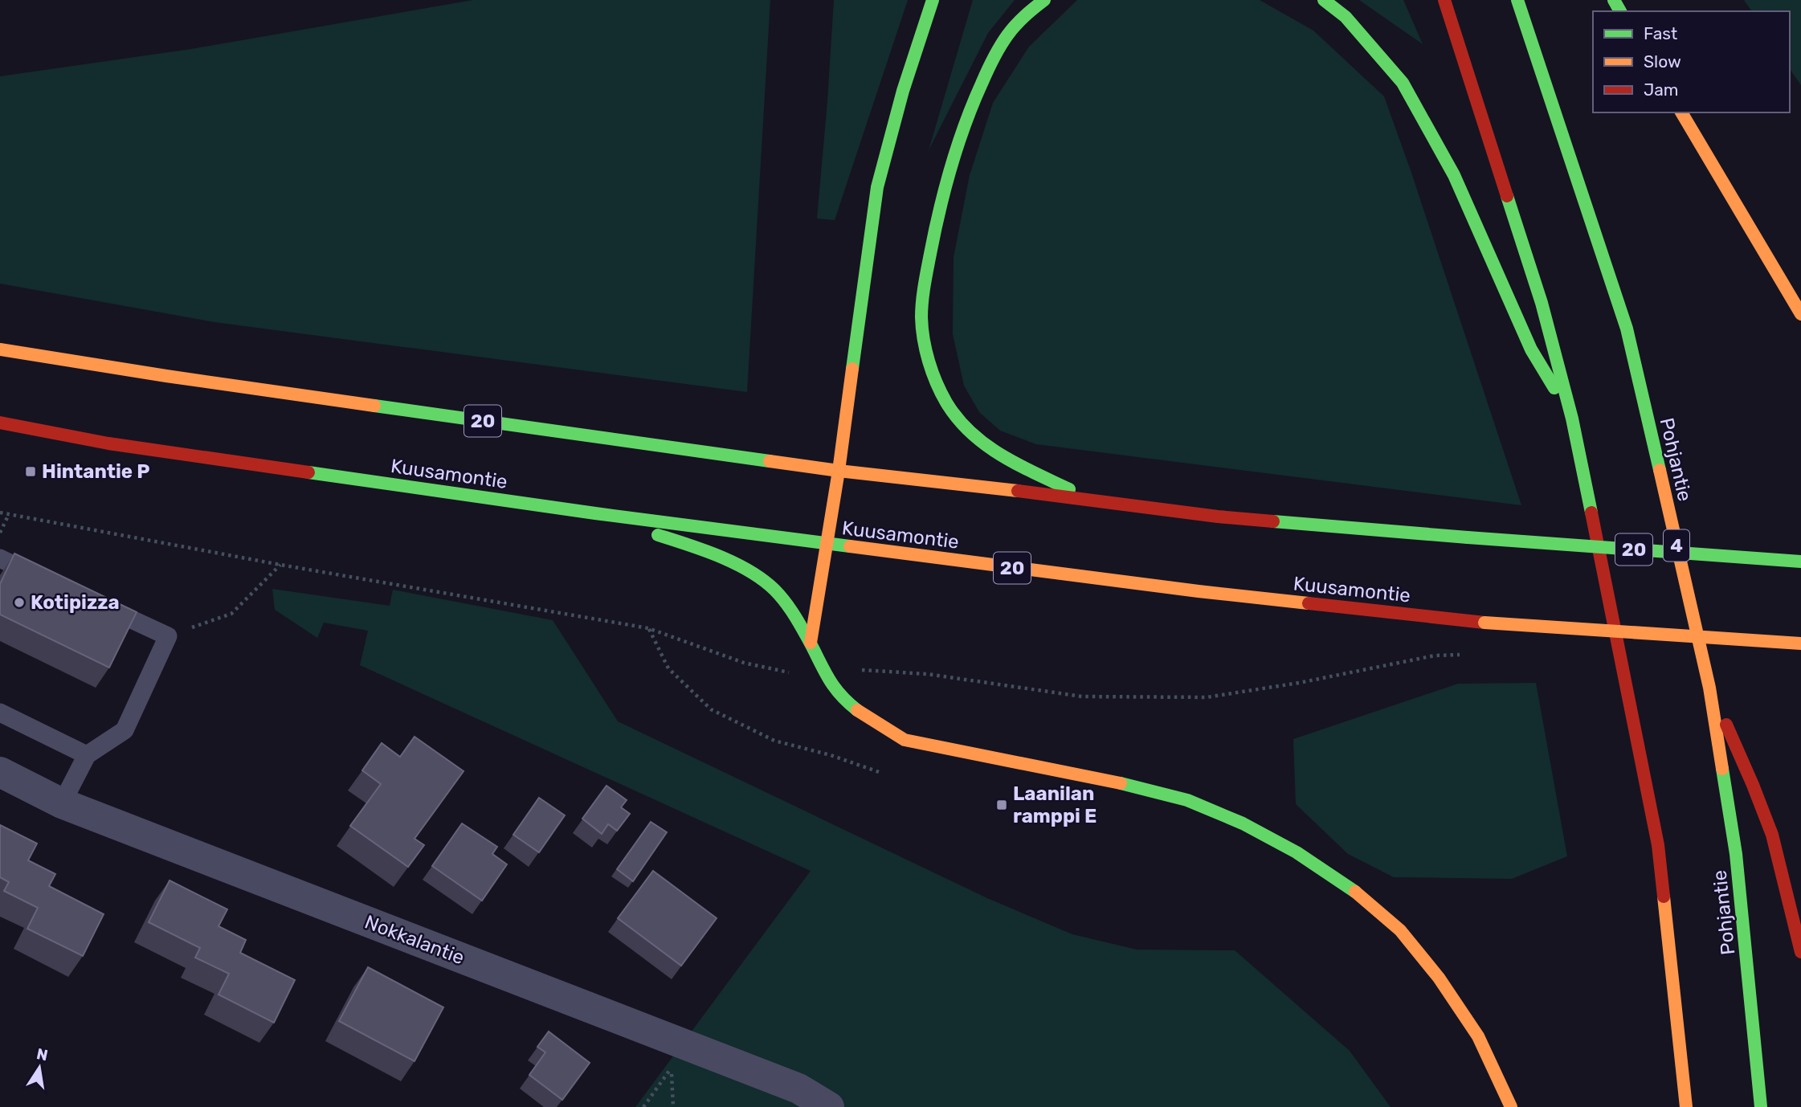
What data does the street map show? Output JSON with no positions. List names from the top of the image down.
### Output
{
  "streets": {
    "highway": [
      "20",
      "Pohjantie",
      "Kuusamontie",
      "4"
    ],
    "street": ["Nokkalantie"]
  },
  "places": {
    "transit": ["Hintantie P", "Laanilan ramppi E"],
    "other": ["Kotipizza"]
  },
  "legend": ["Fast", "Slow", "Jam"],
  "north": "top"
}
